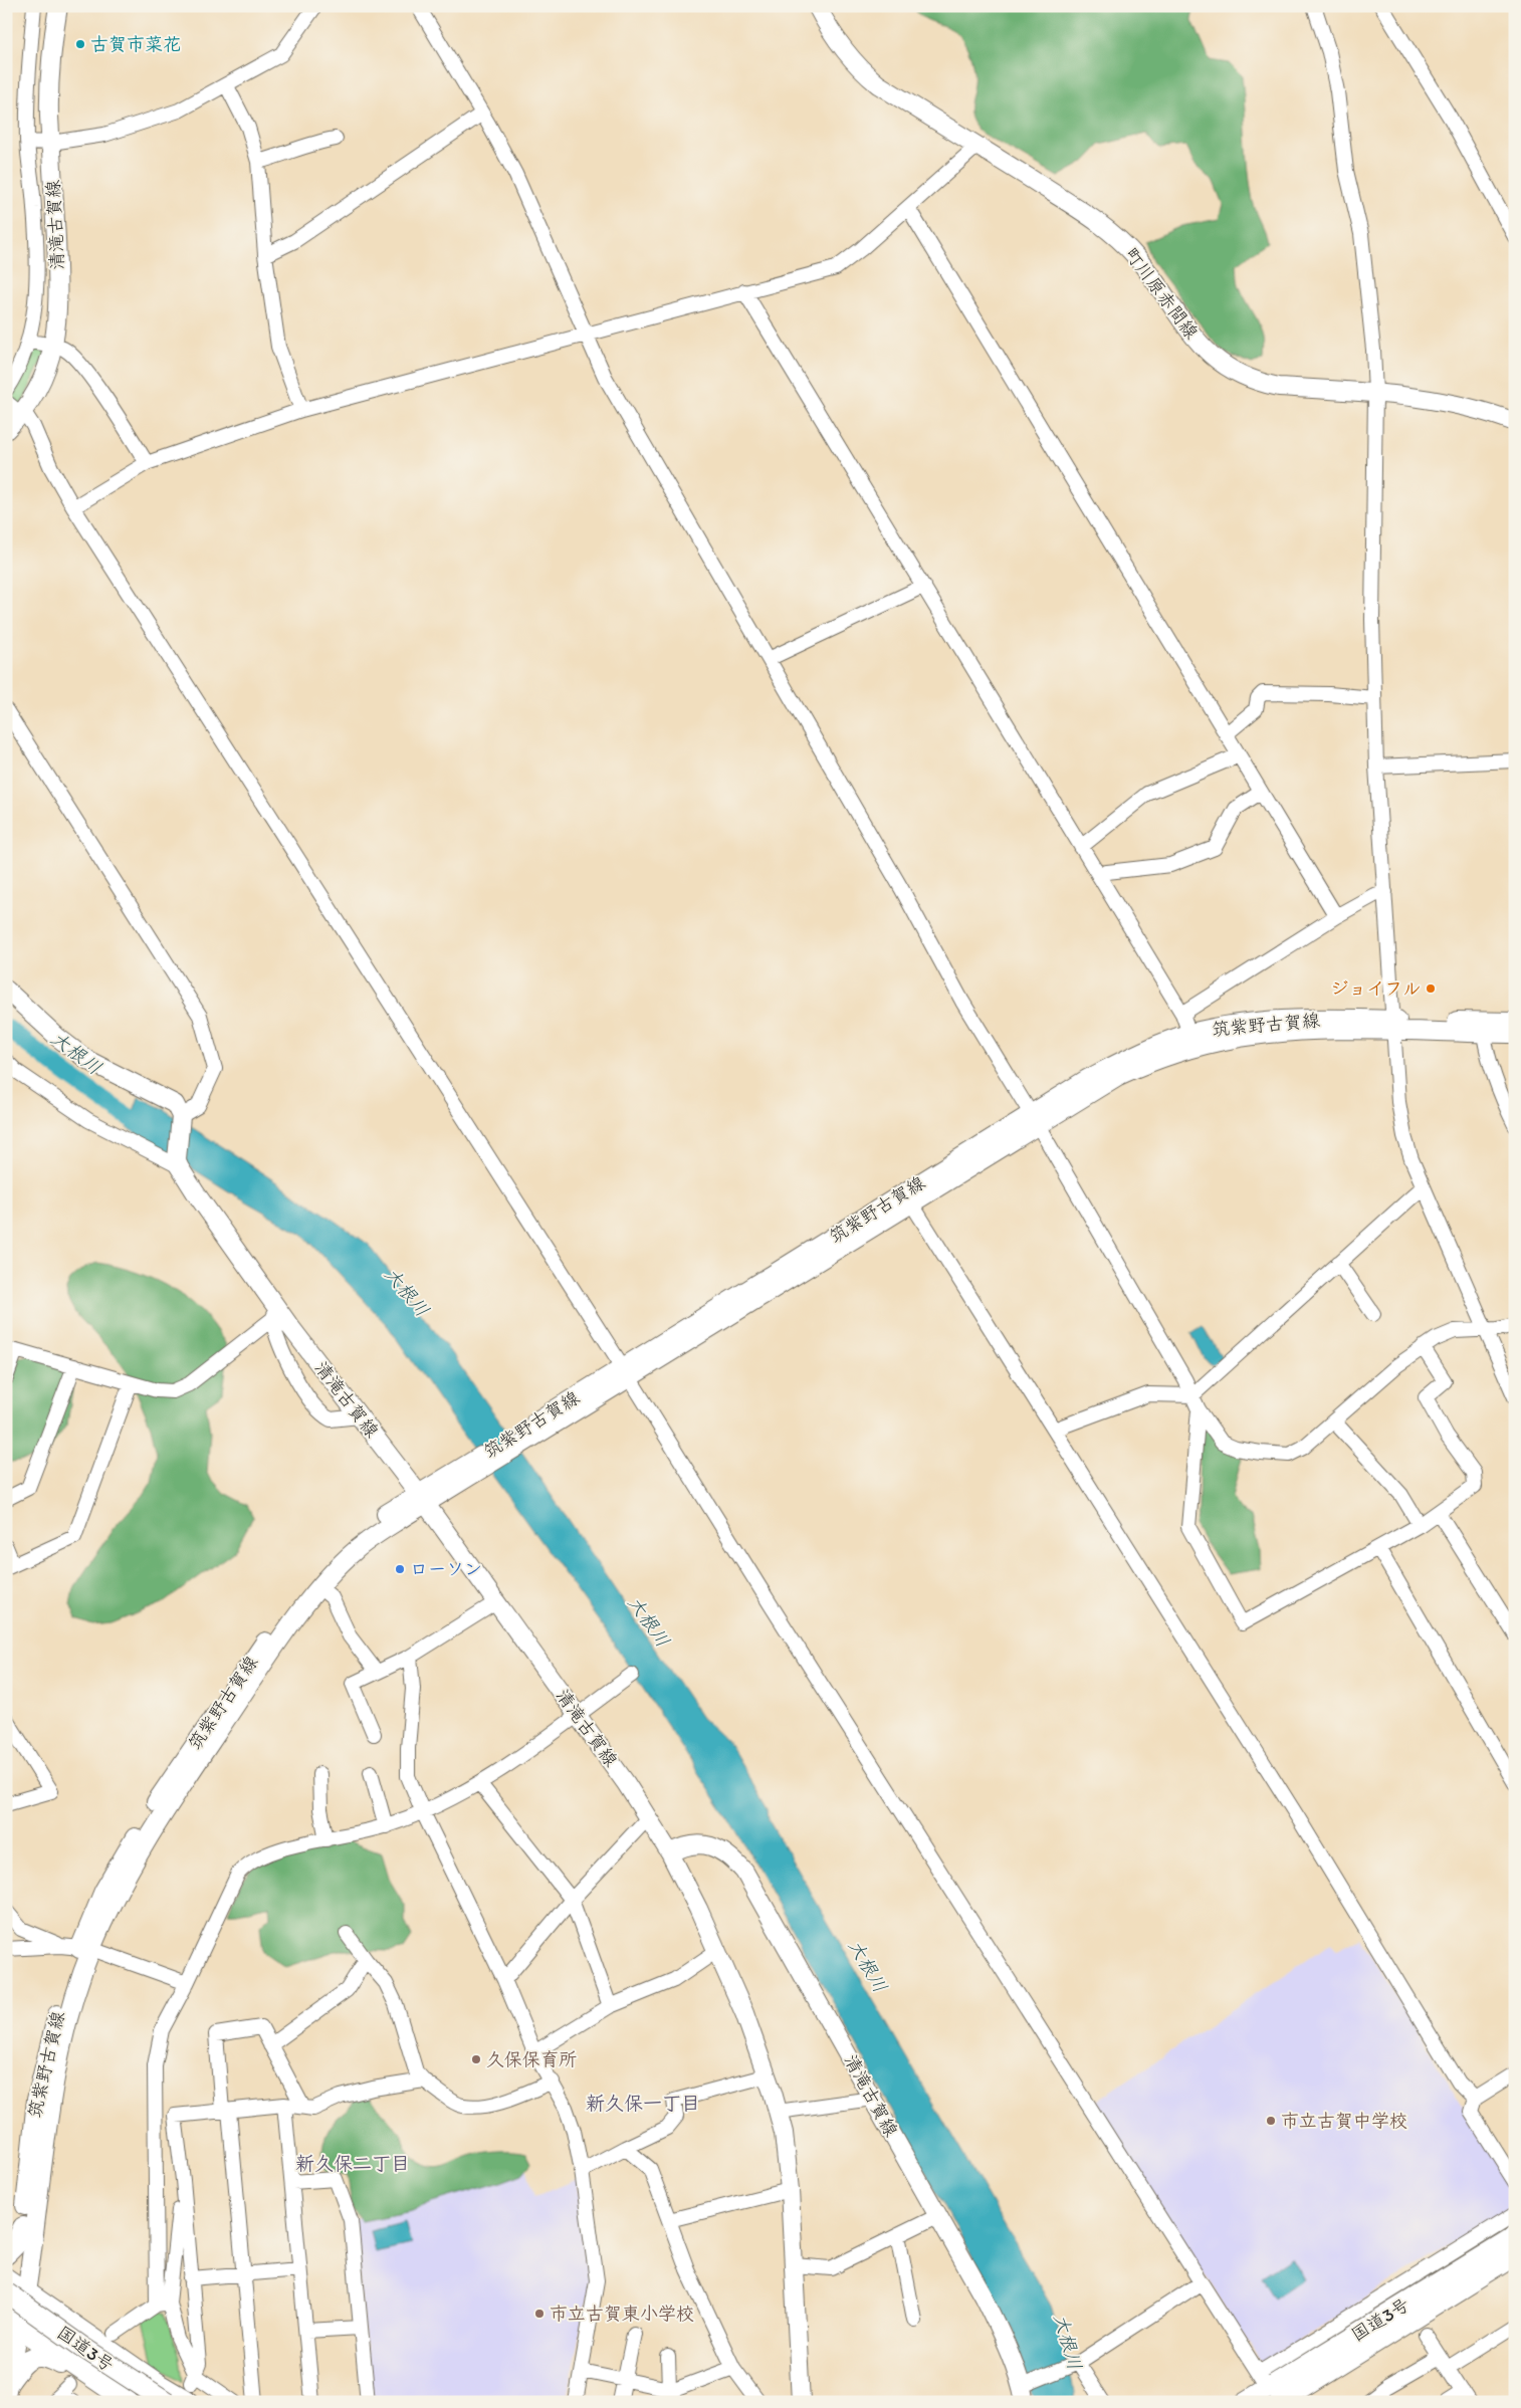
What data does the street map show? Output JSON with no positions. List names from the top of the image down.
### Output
{
  "streets": {
    "highway": ["国道3号"],
    "main road": ["清滝古賀線", "町川原赤間線", "筑紫野古賀線"]
  },
  "crossings": [
    ["清滝古賀線", "筑紫野古賀線"],
    ["筑紫野古賀線", "国道3号"]
  ],
  "districts": ["新久保一丁目", "新久保二丁目"],
  "water": ["大根川"],
  "places": [
    "古賀市菜花",
    "ジョイフル",
    "ローソン",
    "久保保育所",
    "市立古賀中学校",
    "市立古賀東小学校"
  ]
}
